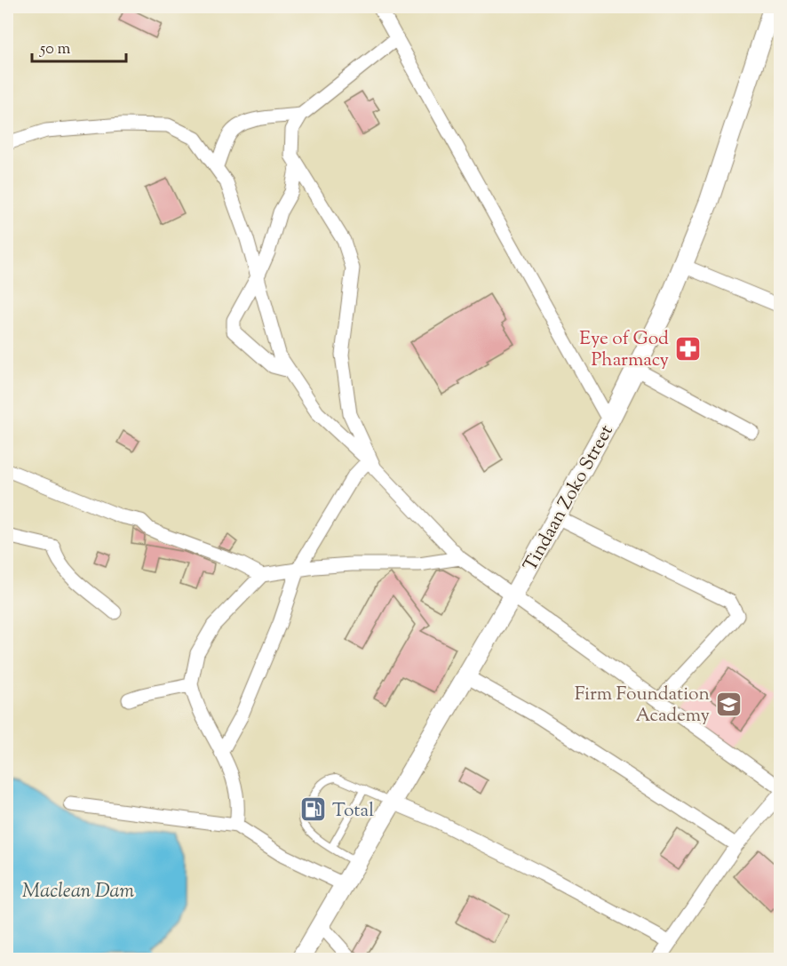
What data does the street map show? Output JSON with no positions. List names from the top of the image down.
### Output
{
  "streets": {
    "main road": ["Tindaan Zoko Street"]
  },
  "water": ["Maclean Dam"],
  "places": {
    "pharmacy": ["Eye of God Pharmacy"],
    "school or university": ["Firm Foundation Academy"],
    "fuel station": ["Total"]
  },
  "scale_bar": "50 m"
}
